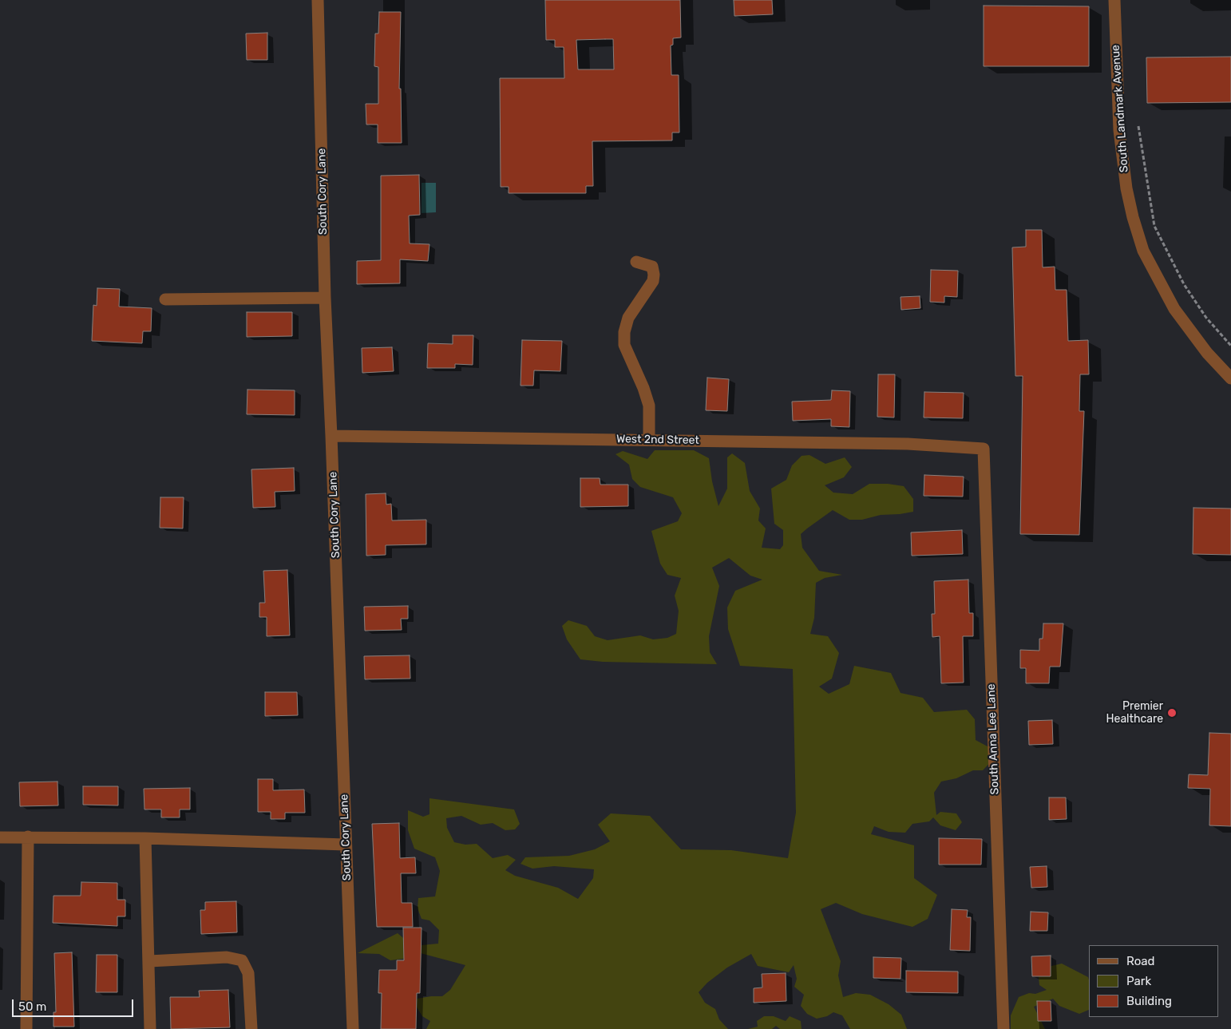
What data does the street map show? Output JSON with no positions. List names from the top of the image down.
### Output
{
  "streets": {
    "street": [
      "South Landmark Avenue",
      "South Cory Lane",
      "West 2nd Street",
      "South Anna Lee Lane"
    ]
  },
  "crossings": [
    ["South Cory Lane", "West 2nd Street"],
    ["West 2nd Street", "South Anna Lee Lane"]
  ],
  "places": ["Premier Healthcare"],
  "legend": ["Road", "Park", "Building"],
  "scale_bar": "50 m"
}
